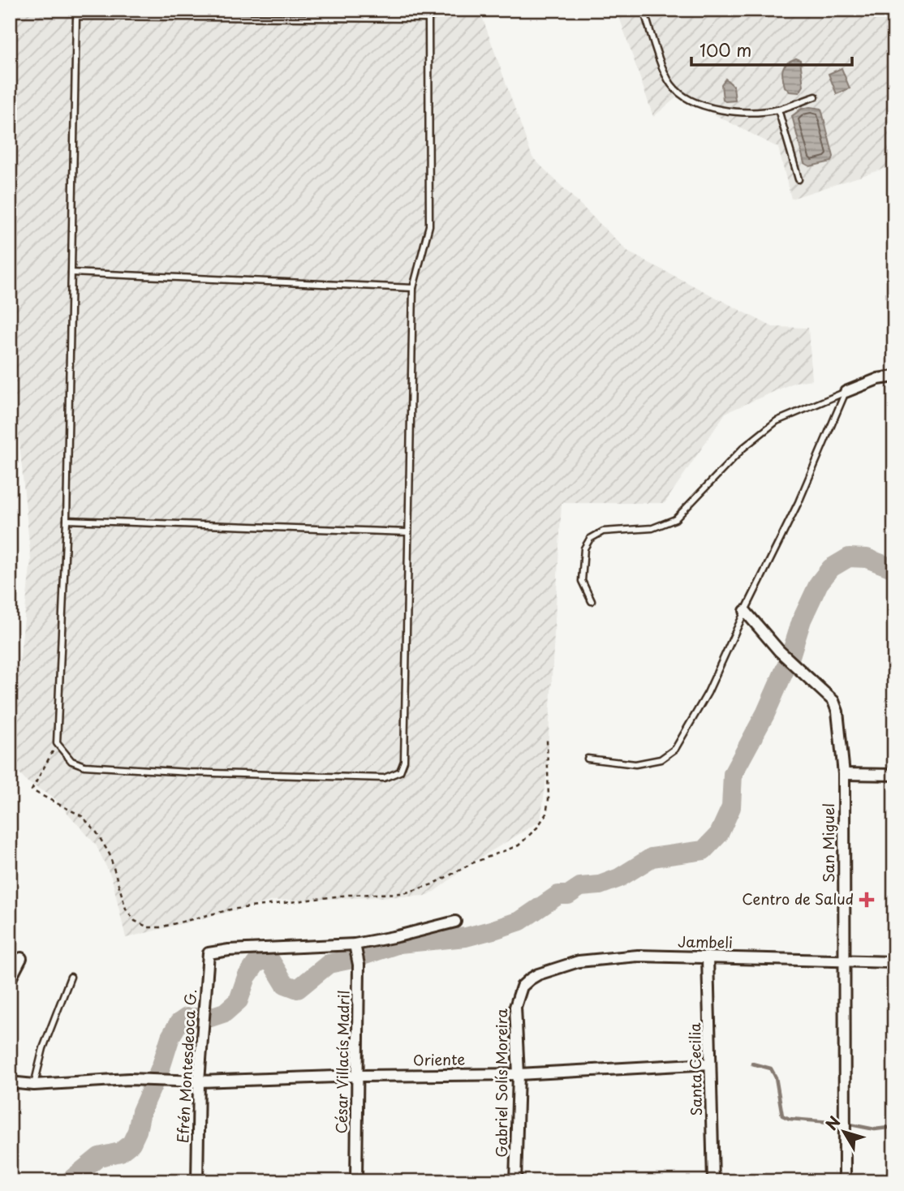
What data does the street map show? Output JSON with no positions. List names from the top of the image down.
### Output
{
  "streets": {
    "street": [
      "San Miguel",
      "Jambeli",
      "Oriente",
      "César Villacís Madril",
      "Efrén Montesdeoca G.",
      "Santa Cecilia",
      "Gabriel Solís Moreira"
    ]
  },
  "crossings": [
    ["San Miguel", "Jambeli"],
    ["Jambeli", "Santa Cecilia"],
    ["Jambeli", "Gabriel Solís Moreira"],
    ["Oriente", "César Villacís Madril"],
    ["Oriente", "Efrén Montesdeoca G."],
    ["Oriente", "Santa Cecilia"],
    ["Oriente", "Gabriel Solís Moreira"],
    ["César Villacís Madril", "Efrén Montesdeoca G."]
  ],
  "places": {
    "health": ["Centro de Salud"]
  },
  "scale_bar": "100 m",
  "north": "top left"
}
